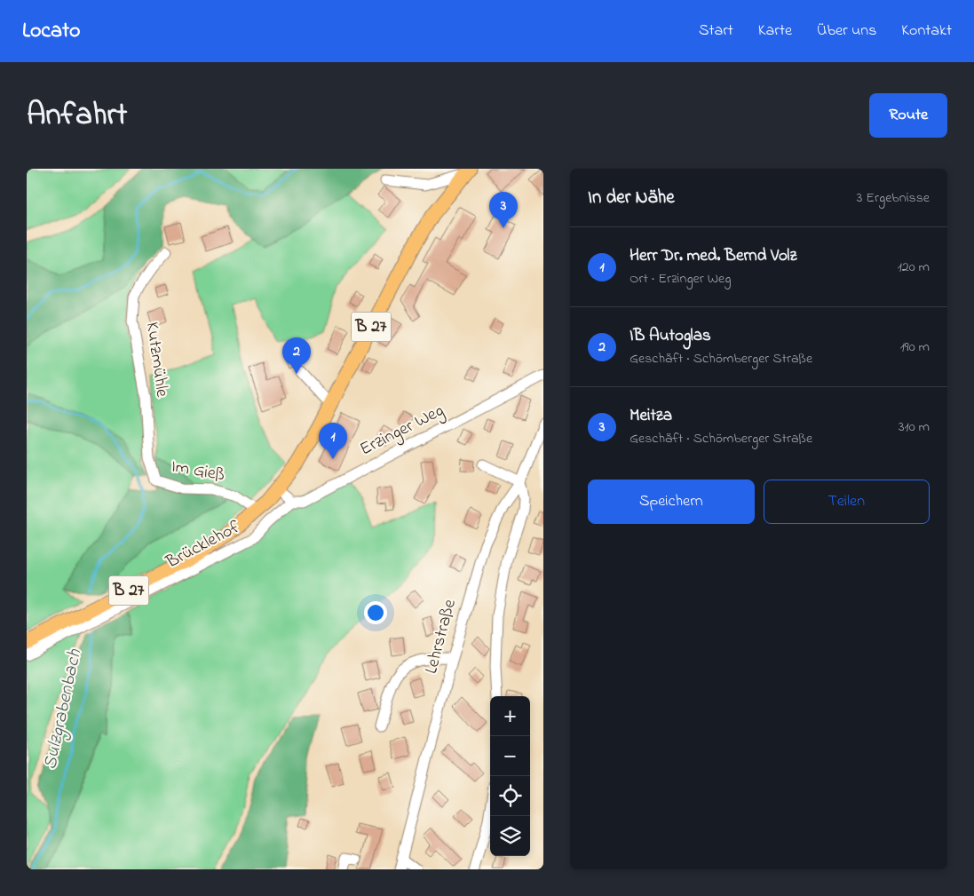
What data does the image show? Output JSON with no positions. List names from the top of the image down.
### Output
{
  "streets": {
    "main road": ["B 27"],
    "street": [
      "Kutzmühle",
      "Erzinger Weg",
      "Im Gieß",
      "Brücklehof",
      "Lehrstraße"
    ]
  },
  "crossings": [
    ["B 27", "Im Gieß"],
    ["Kutzmühle", "Im Gieß"],
    ["Erzinger Weg", "Brücklehof"]
  ],
  "water": ["Sulzgrabenbach"],
  "page": {
    "header": "Locato",
    "nav": [
      "Start",
      "Karte",
      "Über uns",
      "Kontakt"
    ],
    "title": "Anfahrt",
    "buttons": [
      "Route",
      ["Speichern", "Teilen"]
    ],
    "heading": ["In der Nähe", "3 Ergebnisse"],
    "pins": ["3", "2", "1"],
    "list": [
      {
        "mark": "1",
        "name": "Herr Dr. med. Bernd Volz",
        "note": "Ort · Erzinger Weg",
        "value": "120 m"
      },
      {
        "mark": "2",
        "name": "IB Autoglas",
        "note": "Geschäft · Schömberger Straße",
        "value": "190 m"
      },
      {
        "mark": "3",
        "name": "Meitza",
        "note": "Geschäft · Schömberger Straße",
        "value": "310 m"
      }
    ],
    "map_buttons": ["+", "−"]
  }
}
